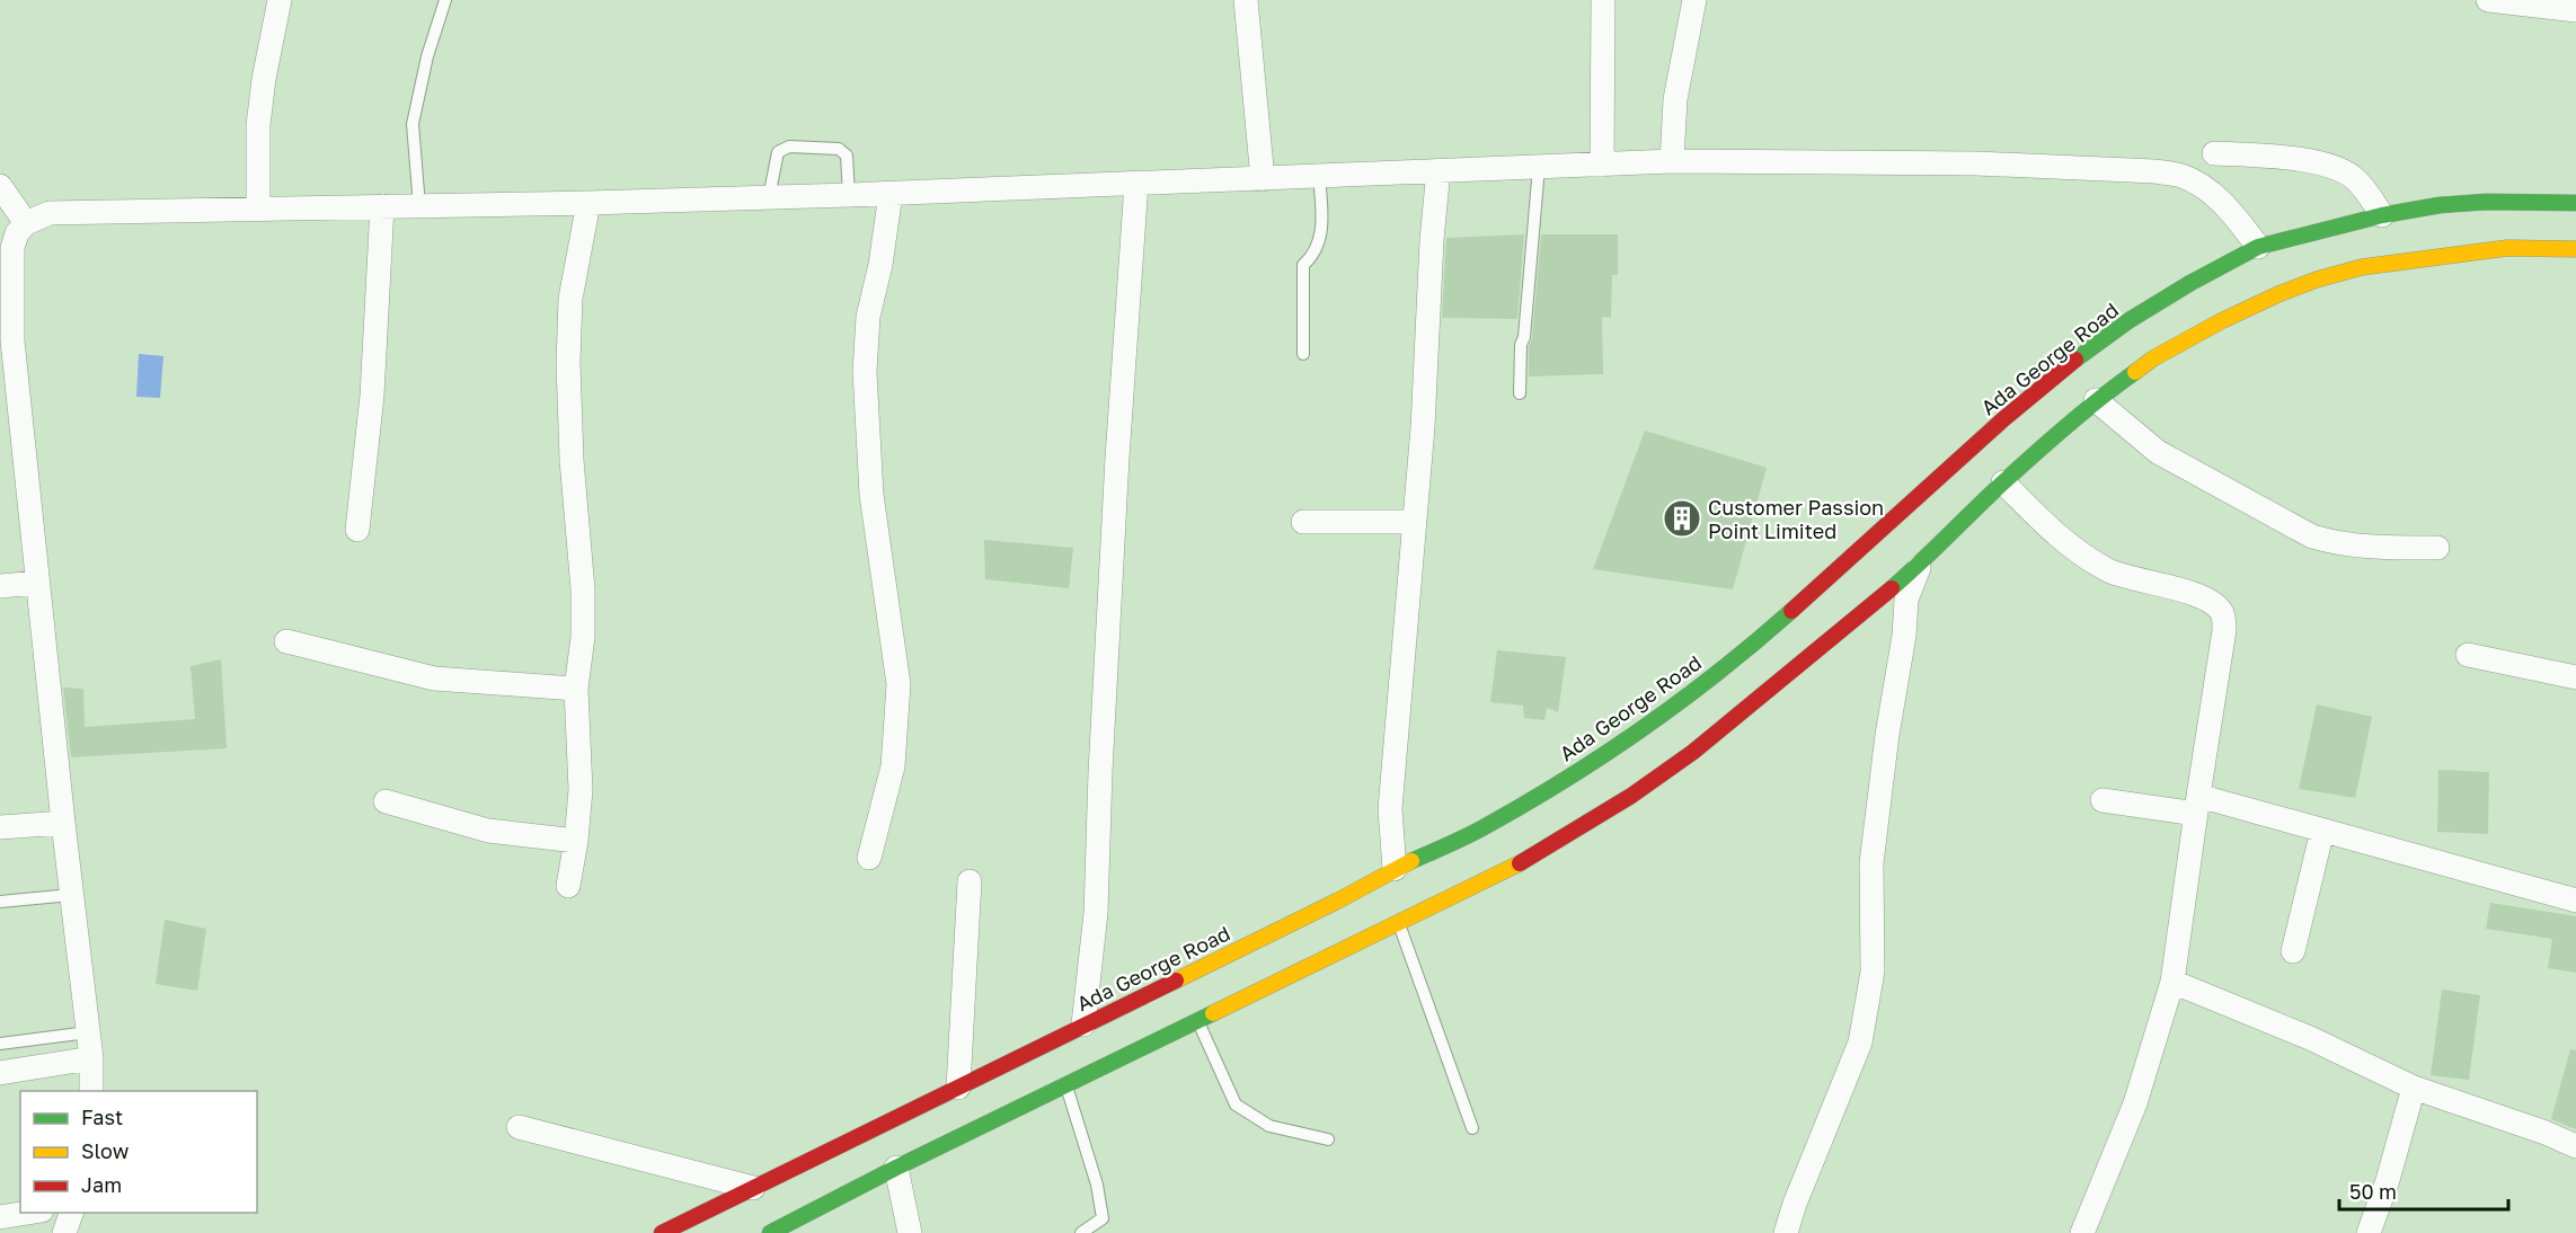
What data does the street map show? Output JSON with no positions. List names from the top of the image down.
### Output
{
  "streets": {
    "main road": ["Ada George Road"]
  },
  "places": {
    "building": ["Customer Passion Point Limited"]
  },
  "legend": ["Fast", "Slow", "Jam"],
  "scale_bar": "50 m"
}
